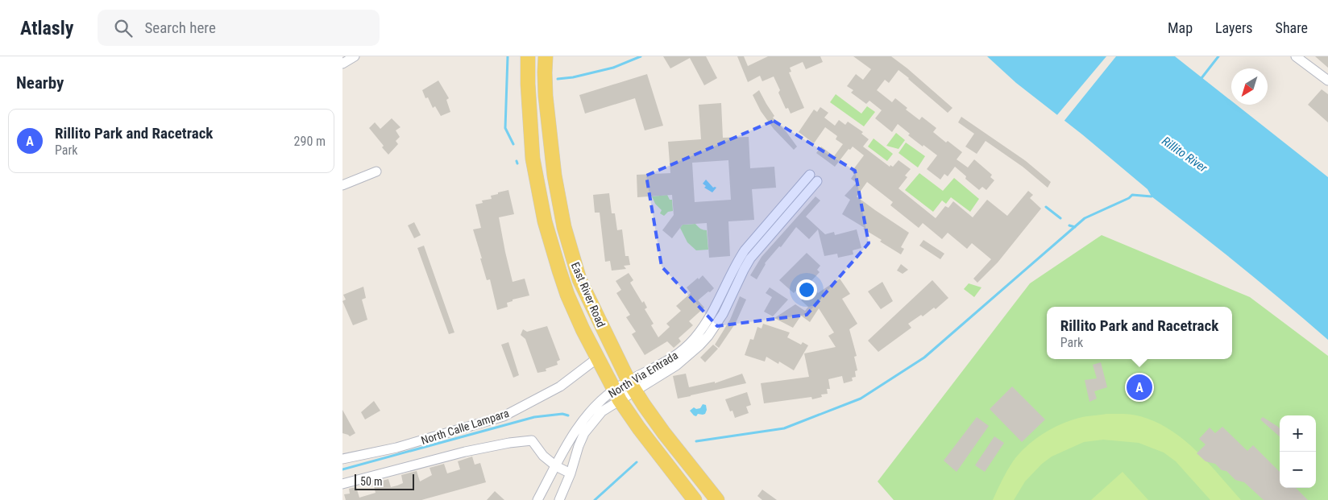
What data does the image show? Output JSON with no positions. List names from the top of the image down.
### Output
{
  "streets": {
    "main road": ["East River Road"],
    "street": ["North Via Entrada", "North Calle Lampara"]
  },
  "crossings": [
    ["East River Road", "North Via Entrada"],
    ["East River Road", "North Calle Lampara"],
    ["North Via Entrada", "North Calle Lampara"]
  ],
  "water": ["Rillito River"],
  "scale_bar": "50 m",
  "north": "bottom left",
  "page": {
    "header": "Atlasly",
    "search": "Search here",
    "nav": ["Map", "Layers", "Share"],
    "heading": "Nearby",
    "list": [
      {
        "mark": "A",
        "name": "Rillito Park and Racetrack",
        "note": "Park",
        "value": "290 m"
      }
    ],
    "popup": ["Rillito Park and Racetrack", "Park"],
    "pins": "A",
    "map_buttons": ["+", "−"],
    "scale": "50 m"
  }
}
